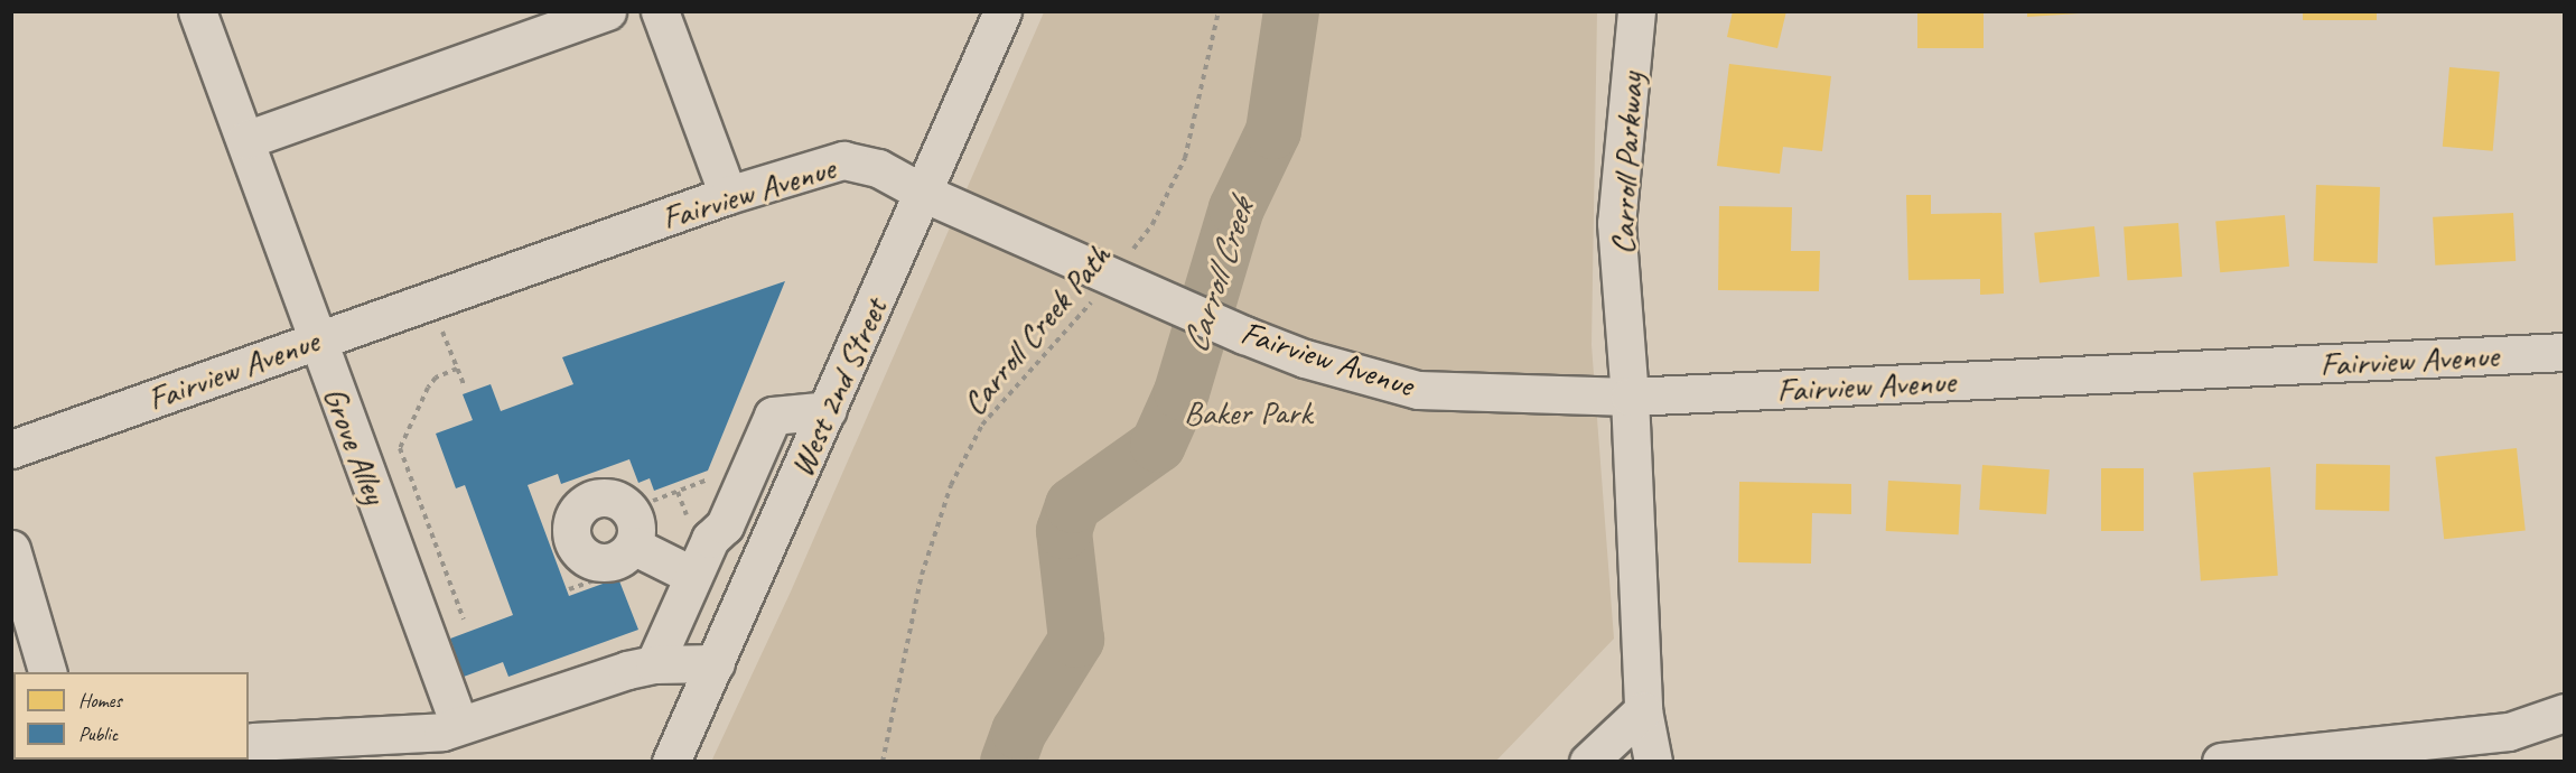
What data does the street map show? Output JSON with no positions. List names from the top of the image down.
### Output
{
  "streets": {
    "street": [
      "Carroll Parkway",
      "Fairview Avenue",
      "West 2nd Street",
      "Grove Alley"
    ],
    "path": ["Carroll Creek Path"]
  },
  "crossings": [
    ["Carroll Parkway", "Fairview Avenue"],
    ["Fairview Avenue", "Carroll Creek Path"],
    ["Fairview Avenue", "West 2nd Street"],
    ["Fairview Avenue", "Grove Alley"]
  ],
  "water": ["Carroll Creek"],
  "parks": ["Baker Park"],
  "legend": ["Homes", "Public"]
}
